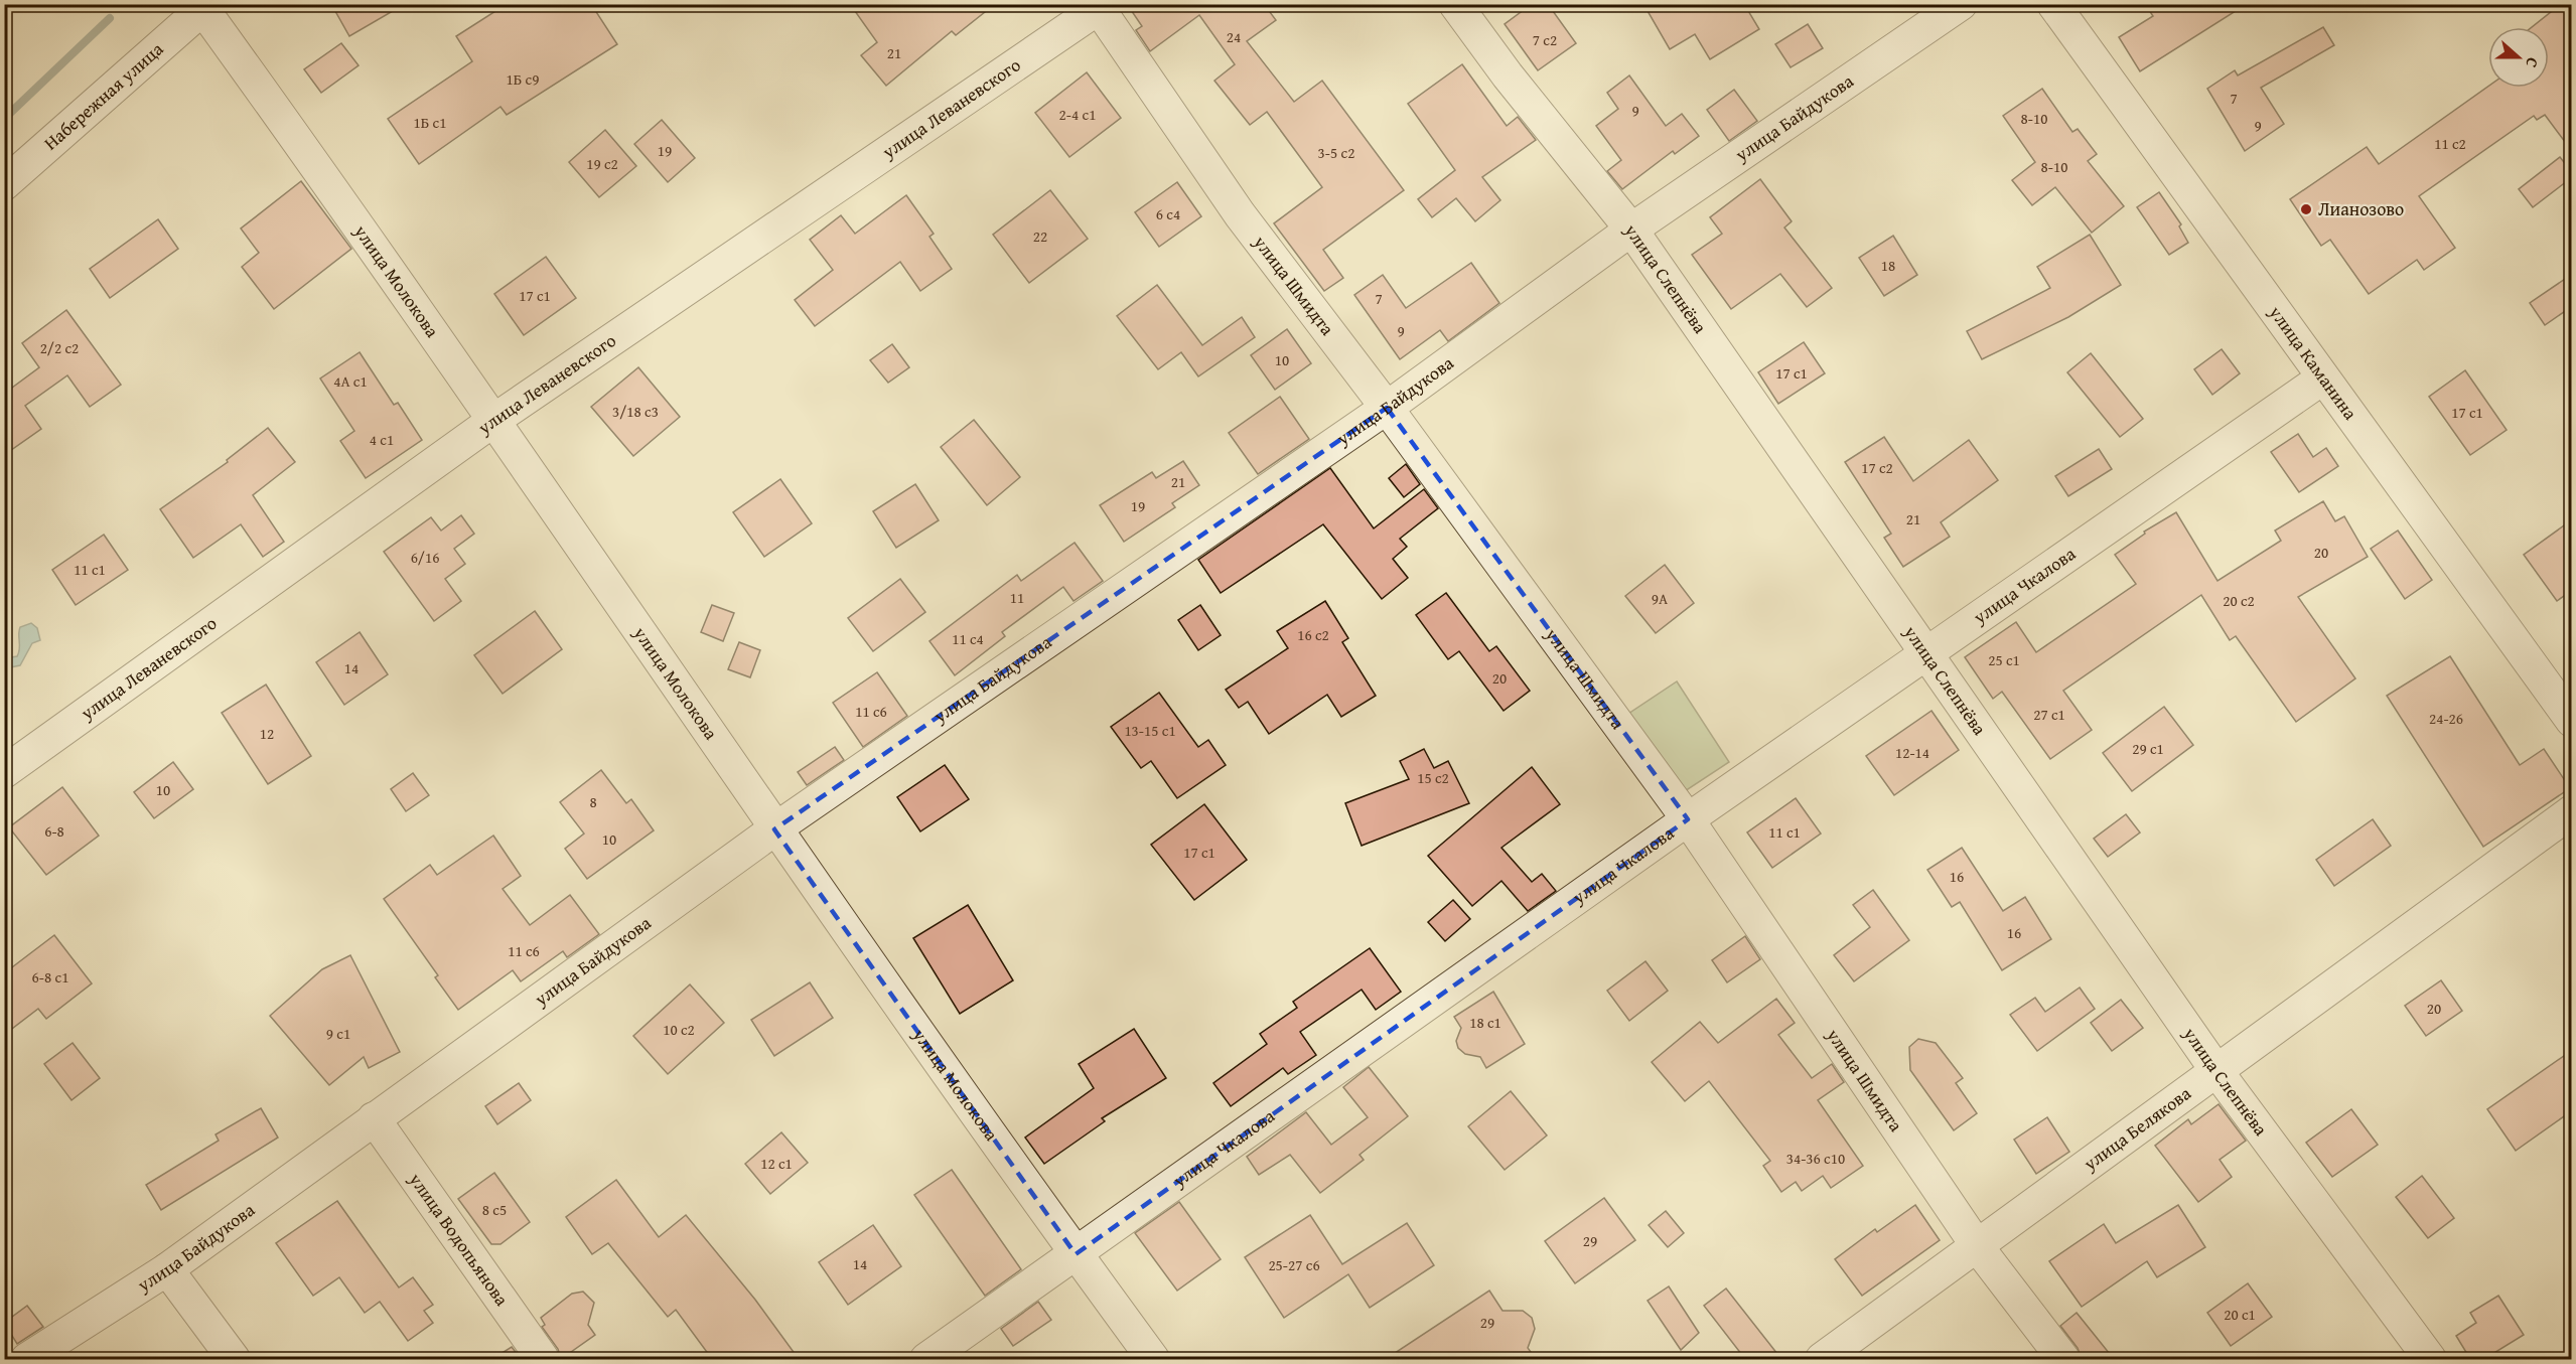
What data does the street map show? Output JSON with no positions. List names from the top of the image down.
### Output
{
  "streets": {
    "street": [
      "Набережная улица",
      "улица Леваневского",
      "улица Байдукова",
      "улица Слепнёва",
      "улица Молокова",
      "улица Шмидта",
      "улица Каманина",
      "улица Чкалова",
      "улица Белякова",
      "улица Водопьянова"
    ]
  },
  "crossings": [
    ["Набережная улица", "улица Молокова"],
    ["улица Леваневского", "улица Молокова"],
    ["улица Леваневского", "улица Шмидта"],
    ["улица Байдукова", "улица Слепнёва"],
    ["улица Байдукова", "улица Молокова"],
    ["улица Байдукова", "улица Шмидта"],
    ["улица Байдукова", "улица Водопьянова"],
    ["улица Слепнёва", "улица Чкалова"],
    ["улица Слепнёва", "улица Белякова"],
    ["улица Молокова", "улица Чкалова"],
    ["улица Шмидта", "улица Чкалова"],
    ["улица Шмидта", "улица Белякова"],
    ["улица Каманина", "улица Чкалова"]
  ],
  "places": ["Лианозово"],
  "house_numbers": [
    "24",
    "7 с2",
    "21",
    "1Б с9",
    "7",
    "9",
    "2-4 с1",
    "8-10",
    "1Б с1",
    "9",
    "11 с2",
    "19",
    "3-5 с2",
    "19 с2",
    "8-10",
    "6 с4",
    "22",
    "18",
    "17 с1",
    "7",
    "9",
    "2/2 с2",
    "10",
    "17 с1",
    "4А с1",
    "3/18 с3",
    "17 с1",
    "4 с1",
    "17 с2",
    "21",
    "19",
    "21",
    "20",
    "6/16",
    "11 с1",
    "11",
    "9А",
    "20 с2",
    "16 с2",
    "11 с4",
    "25 с1",
    "14",
    "20",
    "11 с6",
    "27 с1",
    "24-26",
    "13-15 с1",
    "12",
    "29 с1",
    "12-14",
    "15 с2",
    "10",
    "8",
    "6-8",
    "11 с1",
    "10",
    "17 с1",
    "16",
    "16",
    "11 с6",
    "6-8 с1",
    "20",
    "18 с1",
    "10 с2",
    "9 с1",
    "34-36 с10",
    "12 с1",
    "8 с5",
    "29",
    "14",
    "25-27 с6",
    "20 с1",
    "29"
  ],
  "north": "right"
}
